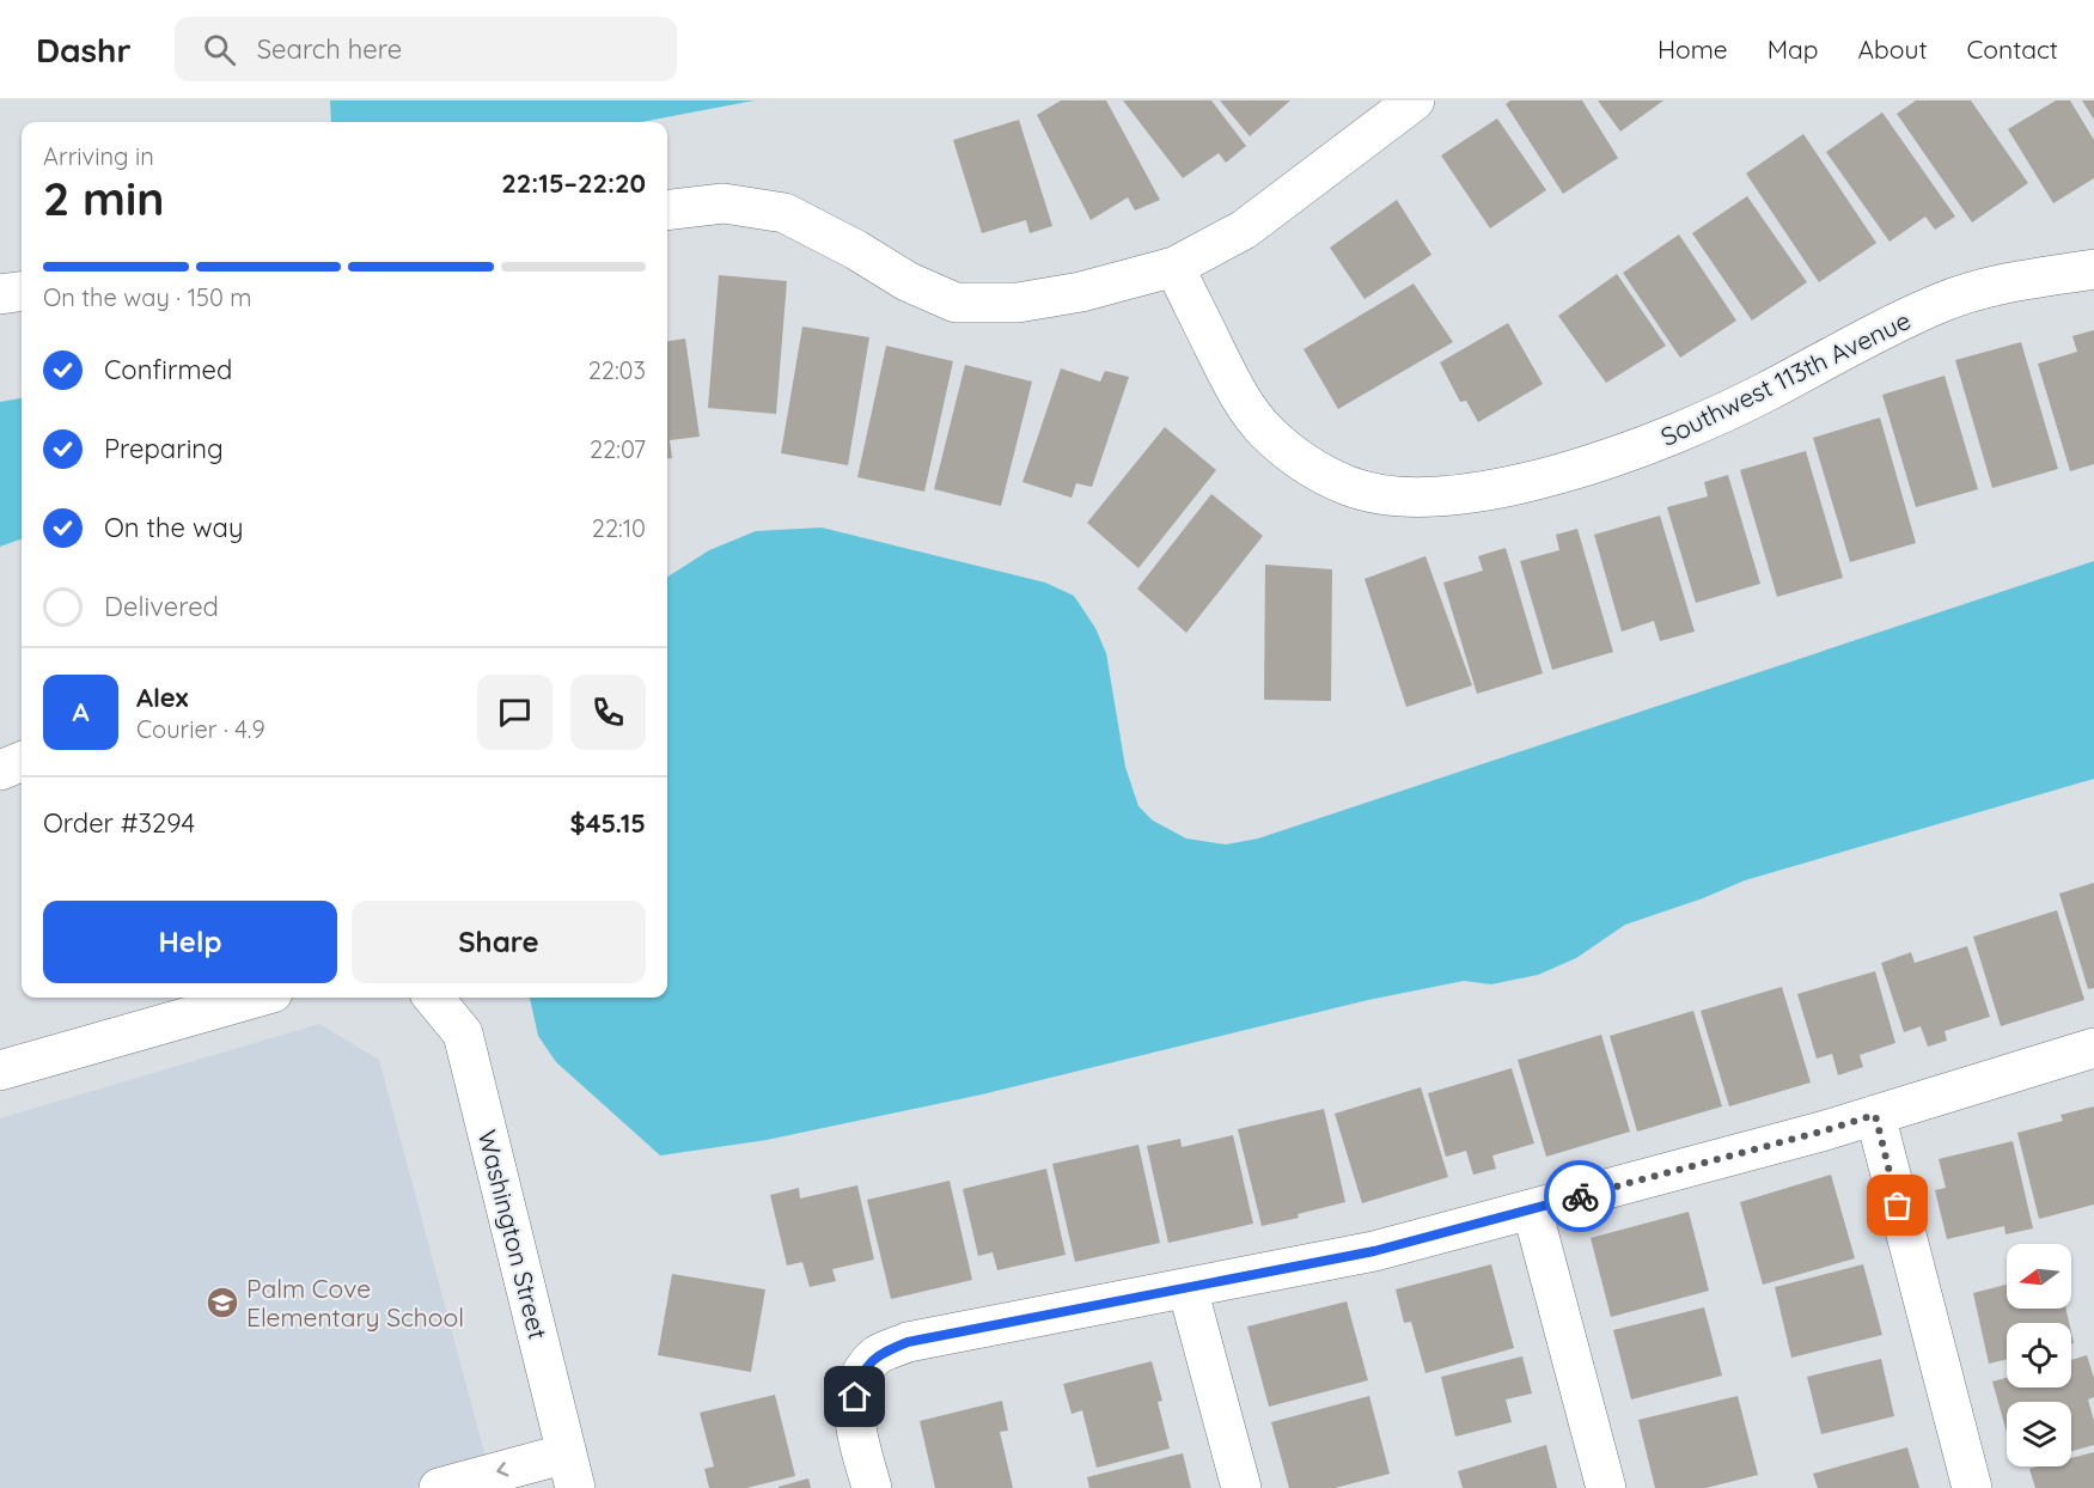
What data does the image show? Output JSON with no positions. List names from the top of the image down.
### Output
{
  "streets": {
    "street": ["Southwest 113th Avenue", "Washington Street"]
  },
  "places": {
    "school or university": ["Palm Cove Elementary School"]
  },
  "north": "left",
  "page": {
    "header": "Dashr",
    "search": "Search here",
    "nav": [
      "Home",
      "Map",
      "About",
      "Contact"
    ],
    "heading": ["2 min", "Arriving in", "22:15–22:20"],
    "panel": [
      "Alex",
      "Courier · 4.9",
      "Order #3294",
      "$45.15"
    ],
    "bar": "On the way · 150 m",
    "list": [
      ["Confirmed", "22:03"],
      ["Preparing", "22:07"],
      ["On the way", "22:10"],
      "Delivered"
    ],
    "round": "A",
    "buttons": ["Help", "Share"]
  }
}
